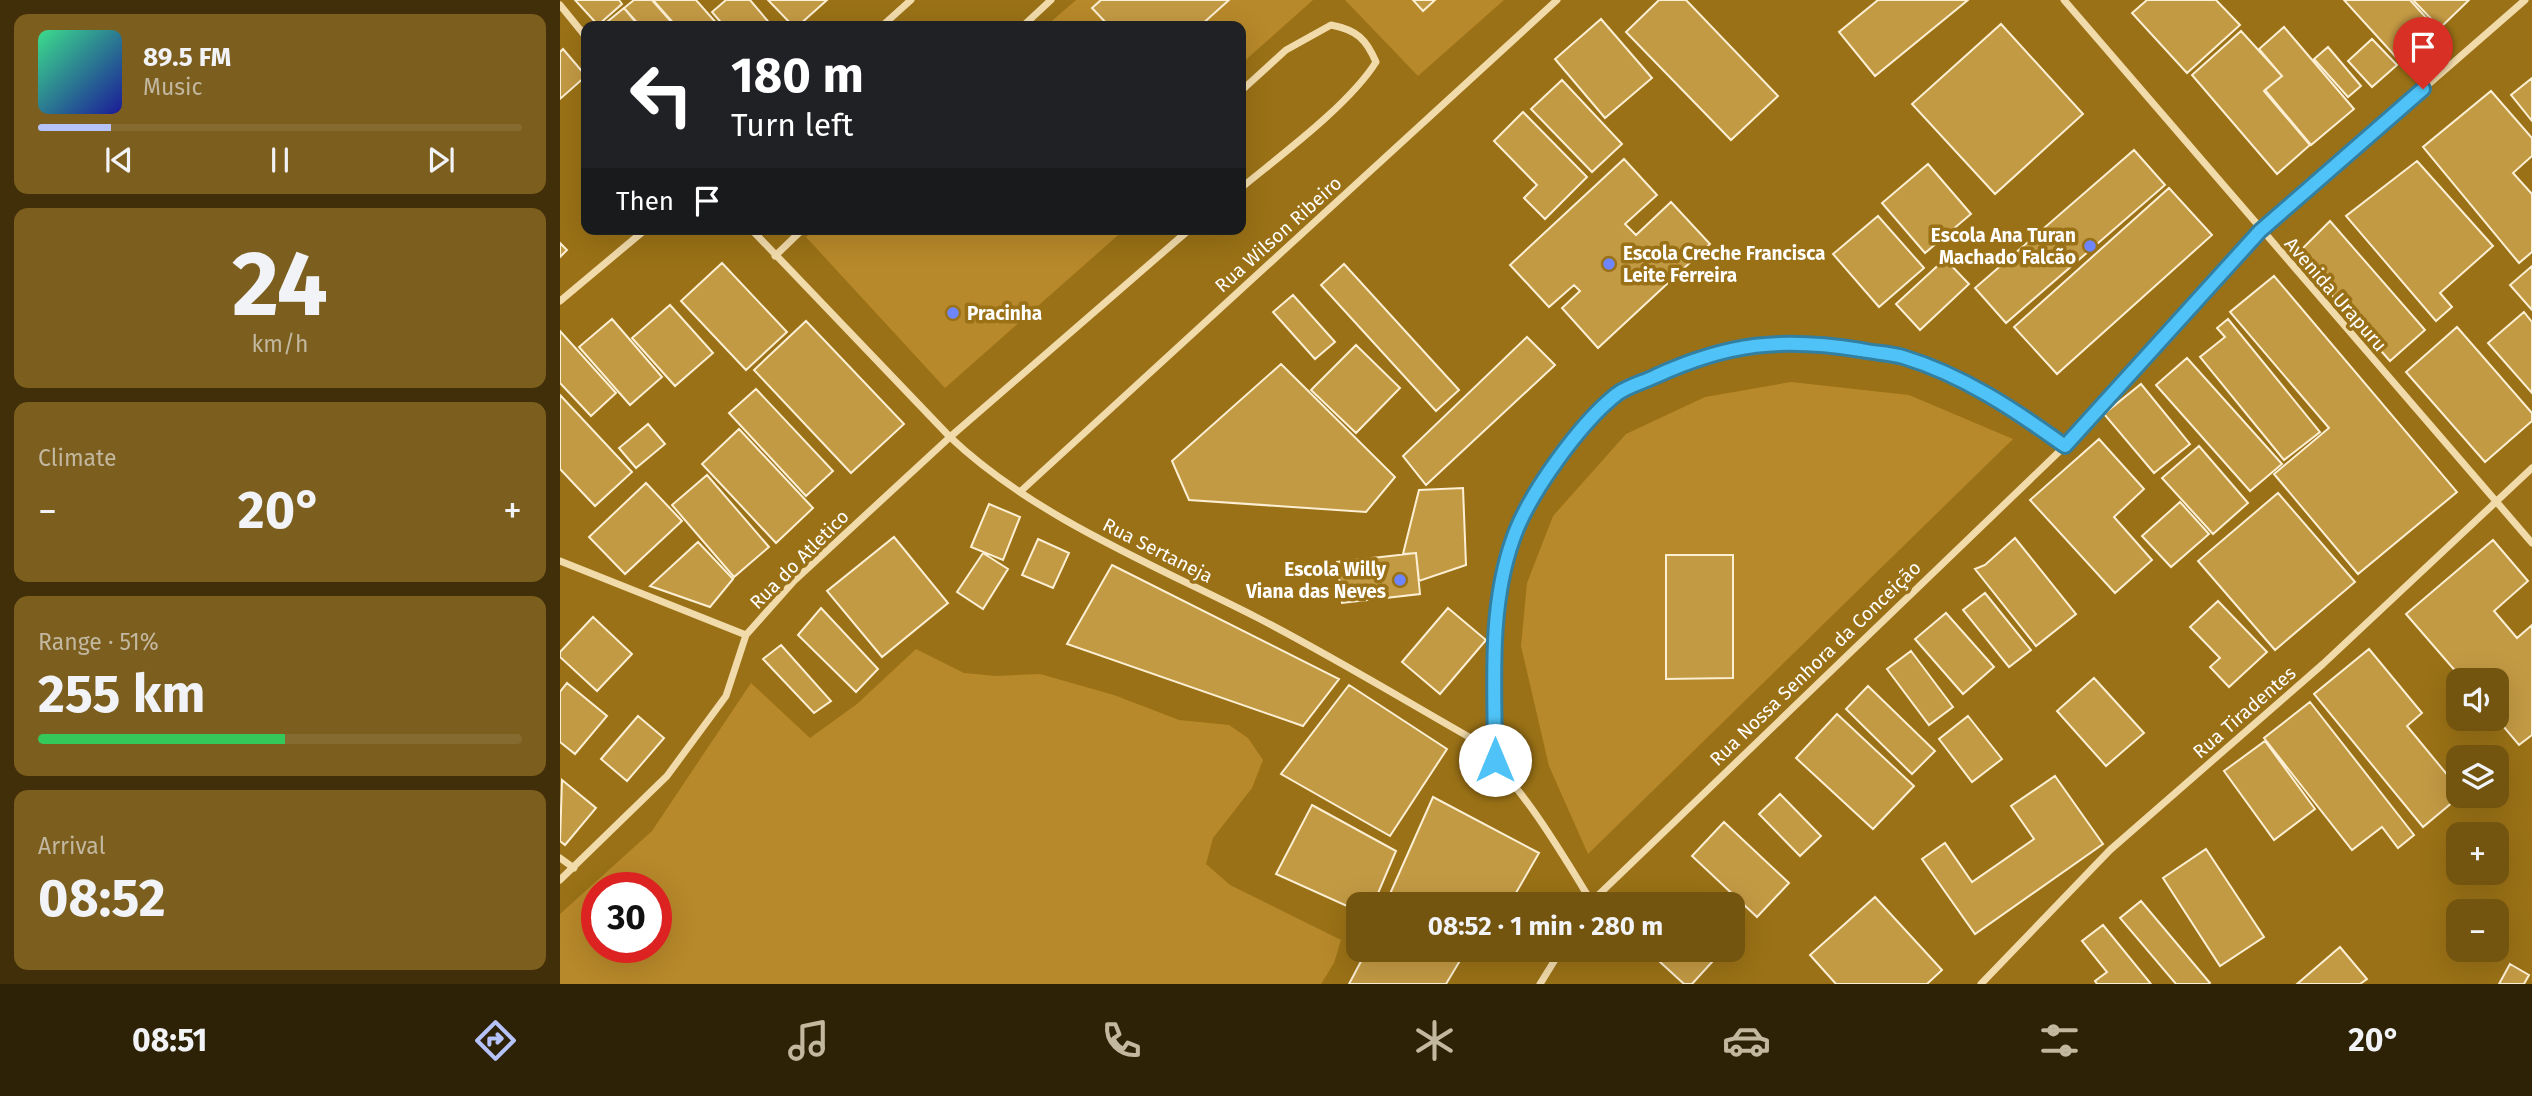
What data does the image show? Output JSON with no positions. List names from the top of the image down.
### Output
{
  "streets": {
    "street": [
      "Rua Wilson Ribeiro",
      "Avenida Urapuru",
      "Rua Sertaneja",
      "Rua do Atletico",
      "Rua Nossa Senhora da Conceição",
      "Rua Tiradentes"
    ]
  },
  "crossings": [
    ["Rua Wilson Ribeiro", "Rua Sertaneja"],
    ["Avenida Urapuru", "Rua Nossa Senhora da Conceição"],
    ["Avenida Urapuru", "Rua Tiradentes"],
    ["Rua Sertaneja", "Rua do Atletico"]
  ],
  "places": [
    "Escola Ana Turan Machado Falcão",
    "Escola Creche Francisca Leite Ferreira",
    "Pracinha",
    "Escola Willy Viana das Neves"
  ],
  "page": {
    "turn": ["180 m", "Turn left"],
    "song": ["89.5 FM", "Music"],
    "then": "Then",
    "tile": [
      ["24", "km/h"],
      "Climate",
      ["Range · 51%", "255 km"],
      ["Arrival", "08:52"]
    ],
    "heat": ["−", "20°", "+"],
    "map_buttons": ["+", "−"],
    "limit": "30",
    "trip": "08:52 · 1 min · 280 m",
    "tabs": ["08:51", "20°"]
  }
}
